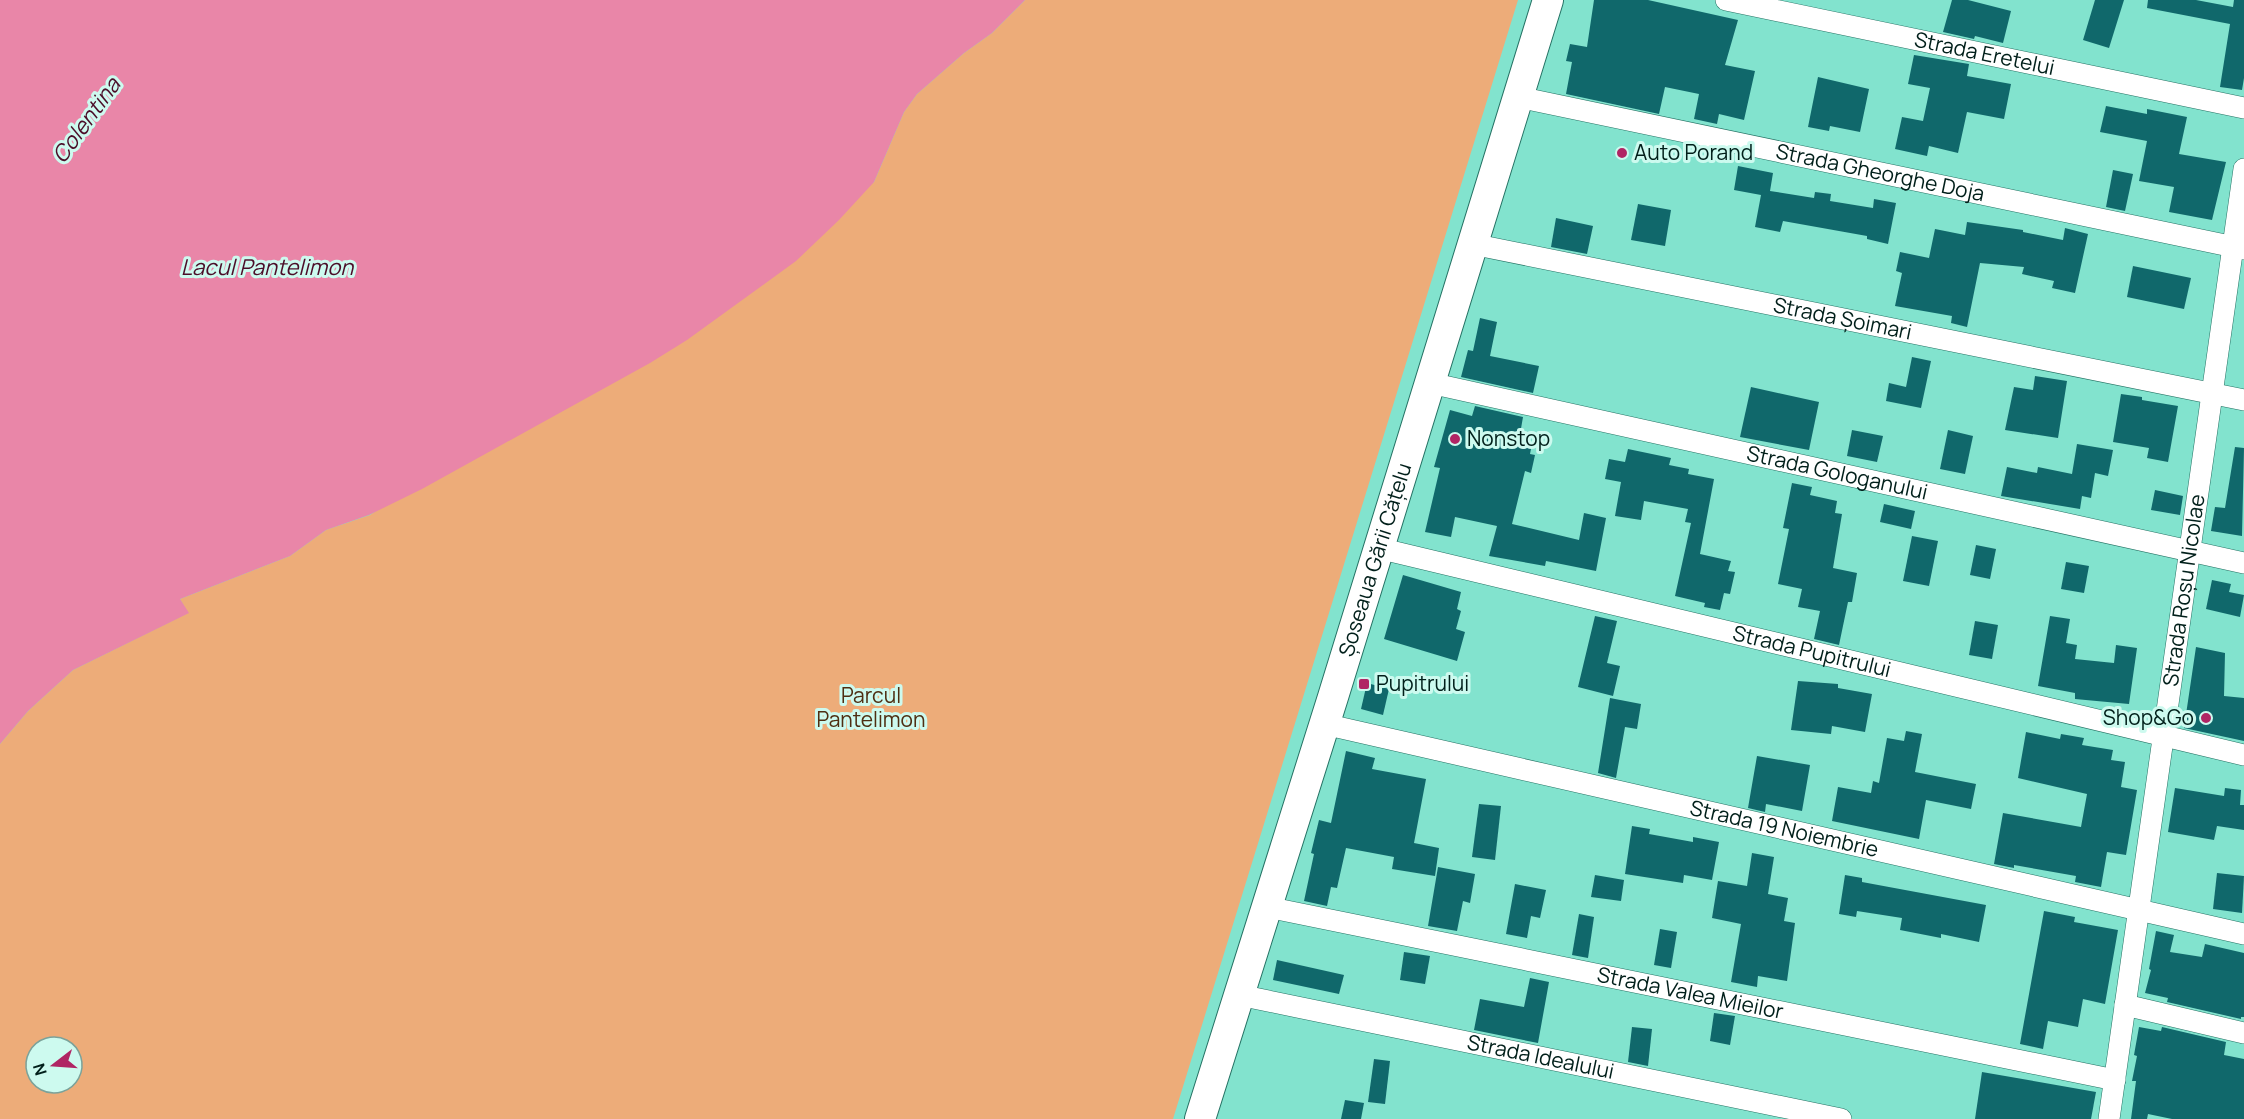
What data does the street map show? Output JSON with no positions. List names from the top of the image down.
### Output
{
  "streets": {
    "main road": ["Șoseaua Gării Cățelu"],
    "street": [
      "Strada Eretelui",
      "Strada Gheorghe Doja",
      "Strada Șoimari",
      "Strada Gologanului",
      "Strada Roșu Nicolae",
      "Strada Pupitrului",
      "Strada 19 Noiembrie",
      "Strada Valea Mieilor",
      "Strada Idealului"
    ]
  },
  "crossings": [
    ["Strada Gheorghe Doja", "Șoseaua Gării Cățelu"],
    ["Strada Gheorghe Doja", "Strada Roșu Nicolae"],
    ["Strada Șoimari", "Șoseaua Gării Cățelu"],
    ["Strada Șoimari", "Strada Roșu Nicolae"],
    ["Strada Gologanului", "Șoseaua Gării Cățelu"],
    ["Strada Gologanului", "Strada Roșu Nicolae"],
    ["Șoseaua Gării Cățelu", "Strada Pupitrului"],
    ["Șoseaua Gării Cățelu", "Strada 19 Noiembrie"],
    ["Șoseaua Gării Cățelu", "Strada Valea Mieilor"],
    ["Șoseaua Gării Cățelu", "Strada Idealului"],
    ["Strada Roșu Nicolae", "Strada Pupitrului"],
    ["Strada Roșu Nicolae", "Strada 19 Noiembrie"],
    ["Strada Roșu Nicolae", "Strada Valea Mieilor"]
  ],
  "water": ["Colentina", "Lacul Pantelimon"],
  "parks": ["Parcul Pantelimon"],
  "places": {
    "other": ["Auto Porand", "Nonstop", "Shop&Go"],
    "transit": ["Pupitrului"]
  },
  "north": "left"
}
